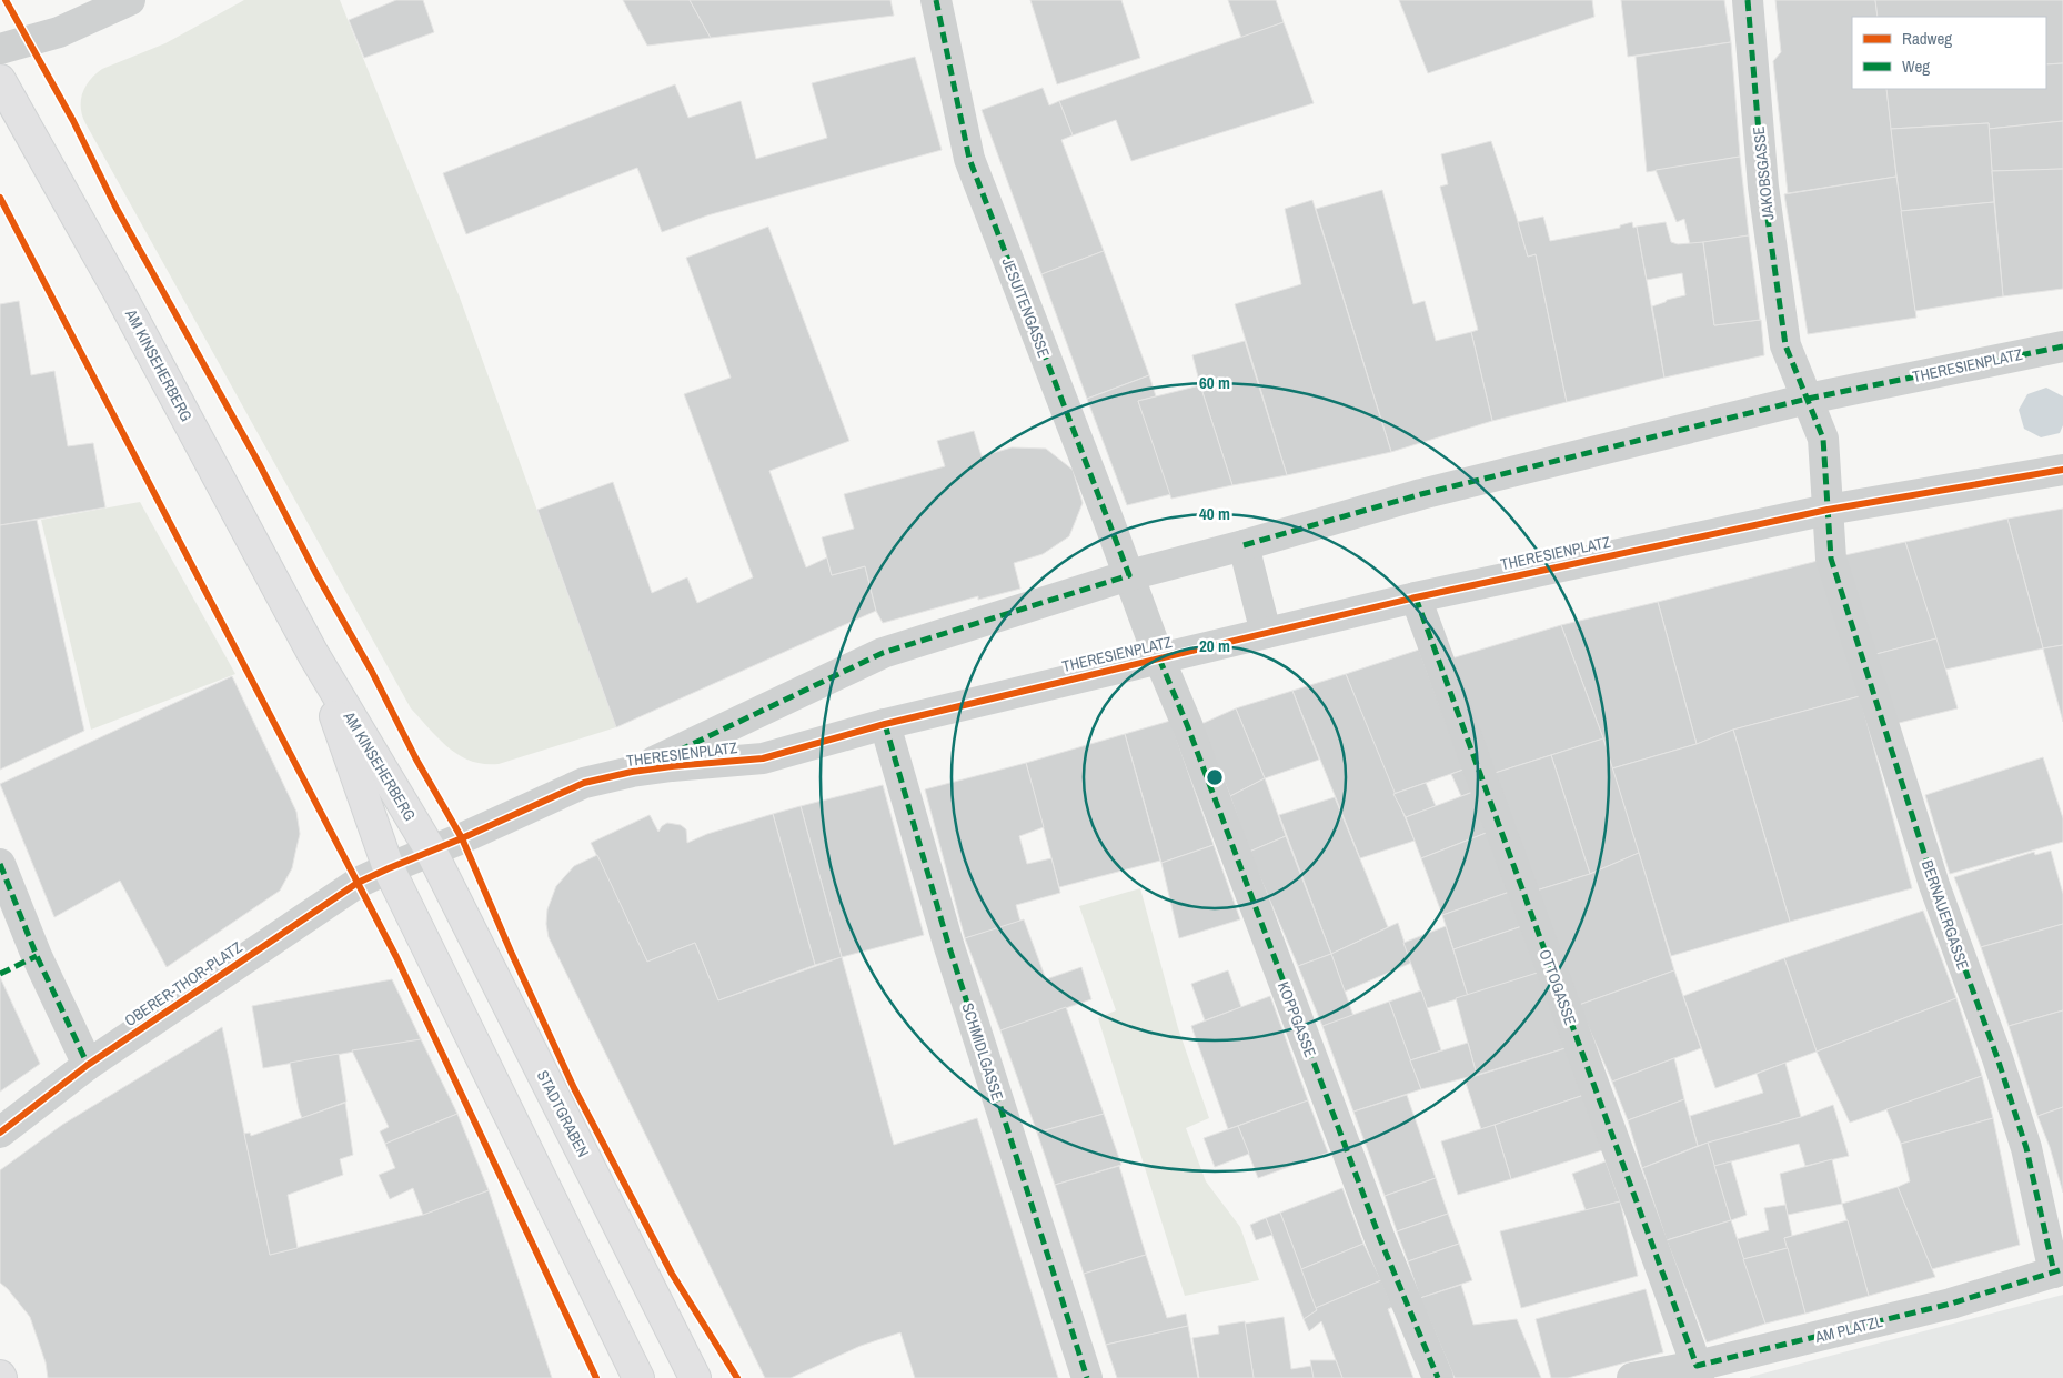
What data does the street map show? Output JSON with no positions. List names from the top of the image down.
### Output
{
  "streets": {
    "main road": ["AM KINSEHERBERG", "STADTGRABEN"],
    "street": [
      "JAKOBSGASSE",
      "JESUITENGASSE",
      "THERESIENPLATZ",
      "BERNAUERGASSE",
      "OBERER-THOR-PLATZ",
      "OTTOGASSE",
      "KOPPGASSE",
      "SCHMIDLGASSE",
      "AM PLATZL"
    ]
  },
  "crossings": [
    ["JAKOBSGASSE", "THERESIENPLATZ"],
    ["JESUITENGASSE", "THERESIENPLATZ"],
    ["JESUITENGASSE", "KOPPGASSE"],
    ["AM KINSEHERBERG", "THERESIENPLATZ"],
    ["AM KINSEHERBERG", "OBERER-THOR-PLATZ"],
    ["AM KINSEHERBERG", "STADTGRABEN"],
    ["THERESIENPLATZ", "BERNAUERGASSE"],
    ["THERESIENPLATZ", "OBERER-THOR-PLATZ"],
    ["THERESIENPLATZ", "OTTOGASSE"],
    ["THERESIENPLATZ", "KOPPGASSE"],
    ["THERESIENPLATZ", "SCHMIDLGASSE"],
    ["THERESIENPLATZ", "STADTGRABEN"],
    ["BERNAUERGASSE", "AM PLATZL"],
    ["OTTOGASSE", "AM PLATZL"]
  ],
  "legend": ["Radweg", "Weg"],
  "rings": ["60 m", "40 m", "20 m"]
}
